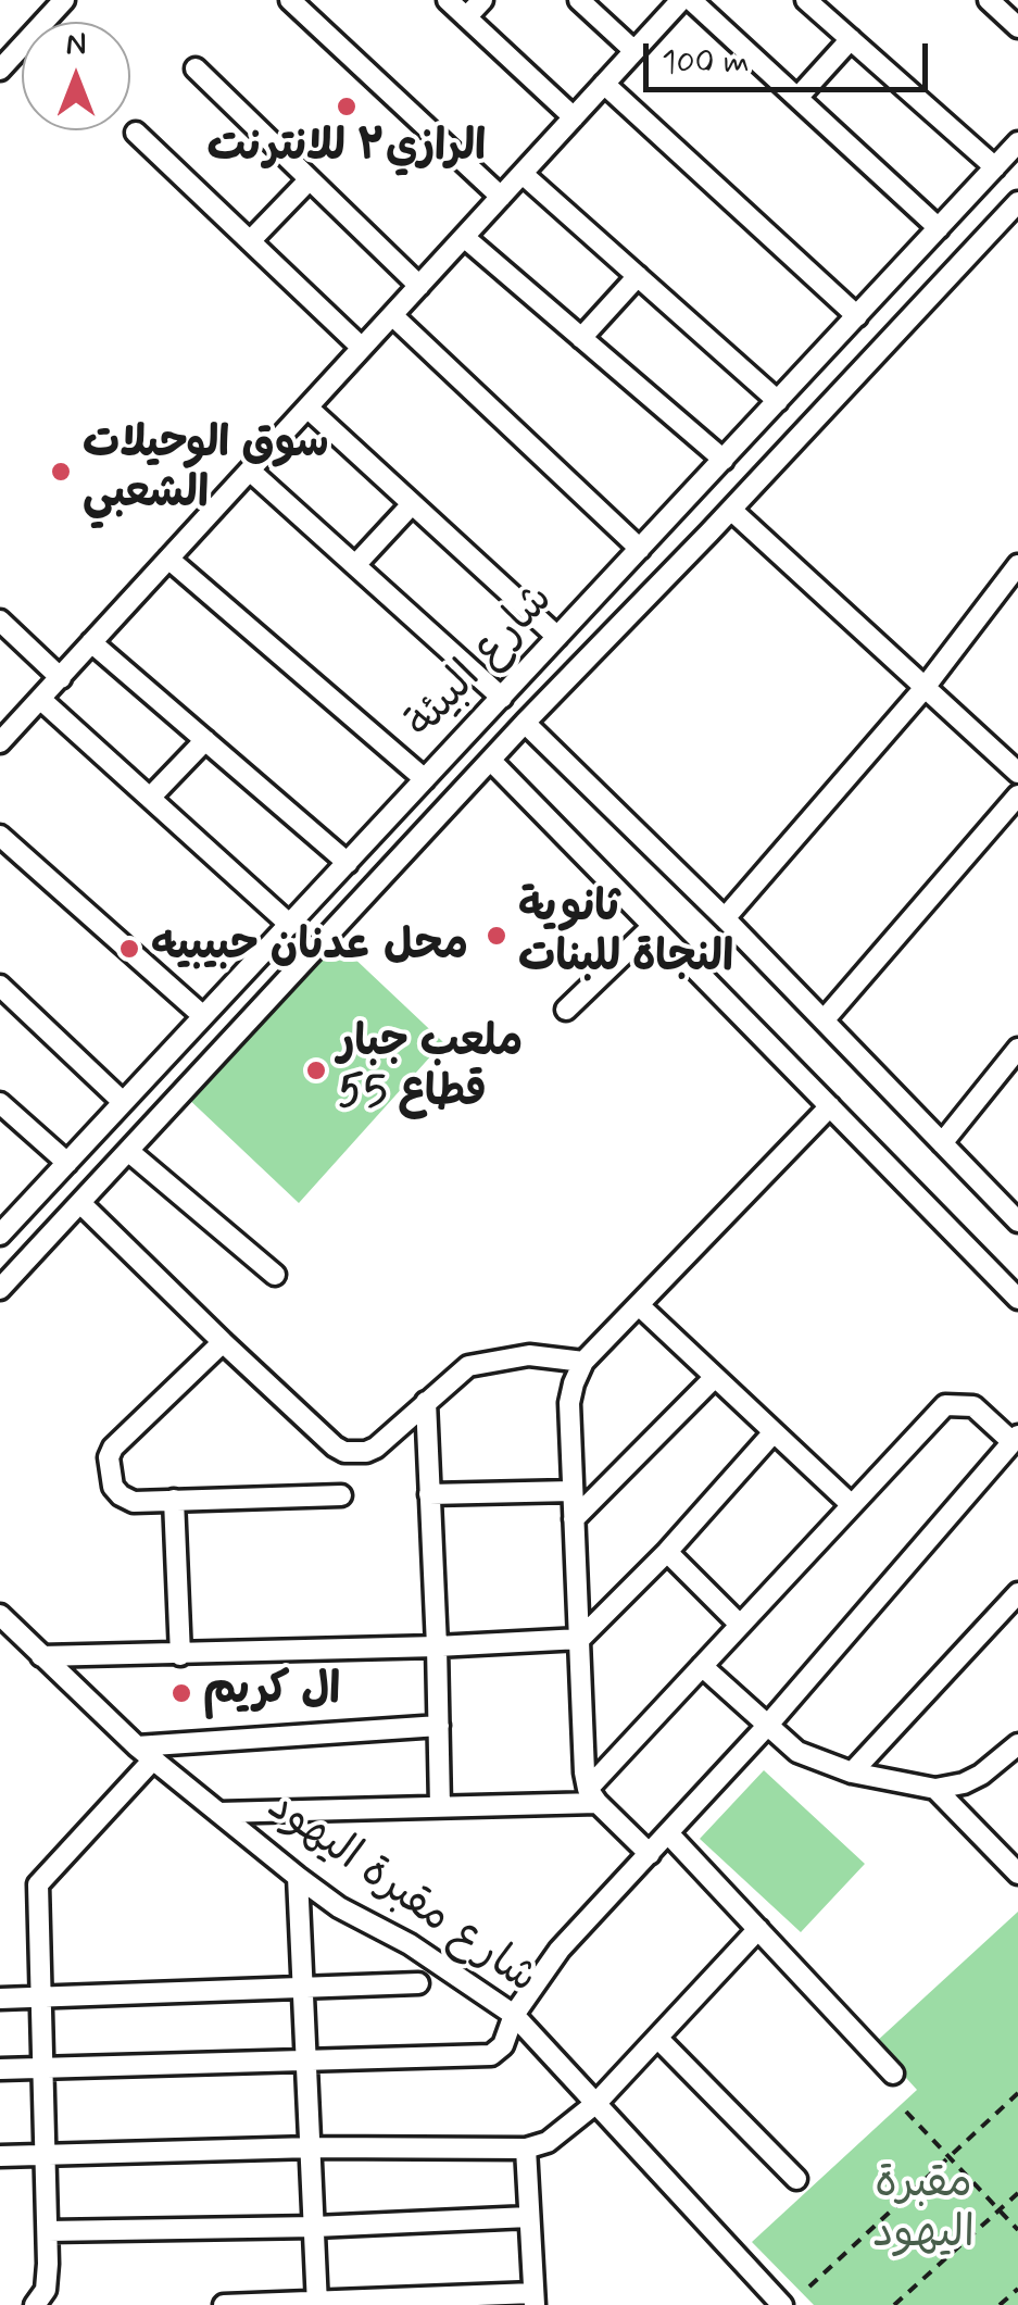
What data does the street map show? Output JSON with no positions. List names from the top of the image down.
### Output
{
  "streets": {
    "street": ["شارع البيئة", "شارع مقبرة اليهود"]
  },
  "parks": ["مقبرة اليهود"],
  "places": [
    "الرازي٣ للانترنت",
    "سوق الوحيلات الشعبي",
    "ثانوية النجاة للبنات",
    "محل عدنان حبيبيه",
    "ملعب جبار قطاع 55",
    "ال كريم"
  ],
  "scale_bar": "100 m",
  "north": "top"
}
